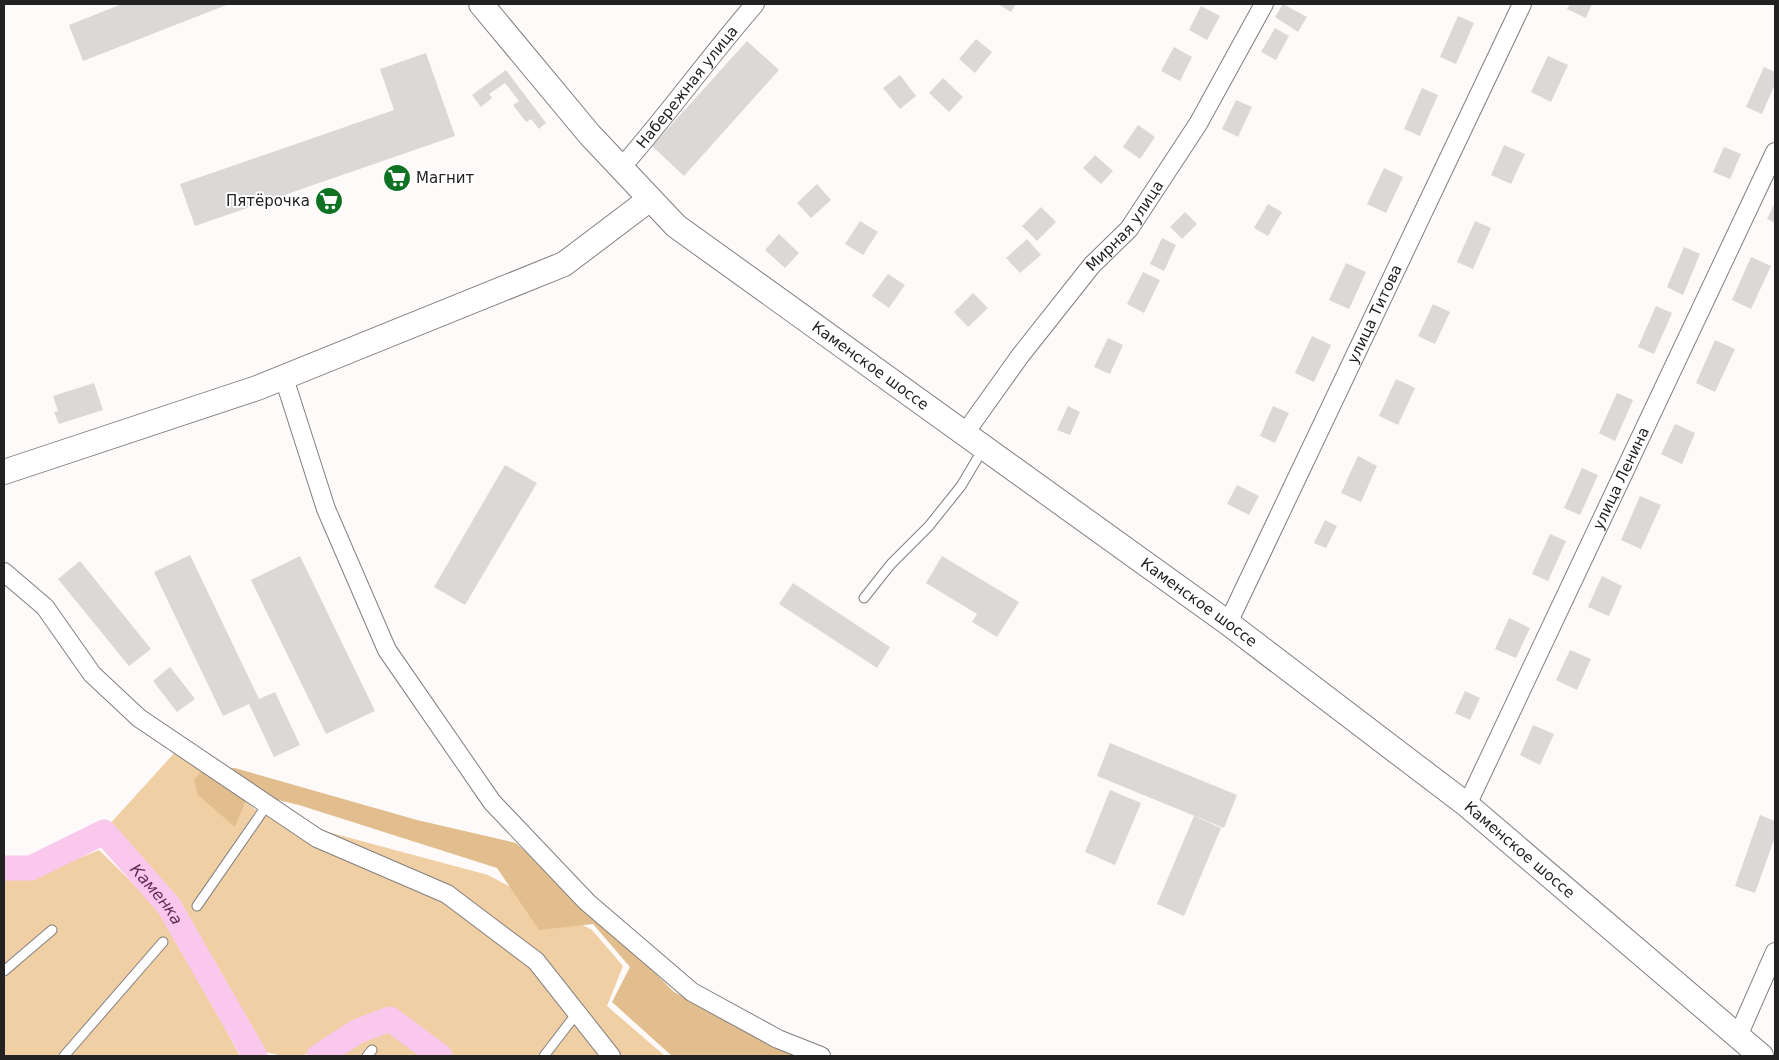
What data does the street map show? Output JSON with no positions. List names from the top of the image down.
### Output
{
  "streets": {
    "street": [
      "Набережная улица",
      "Мирная улица",
      "улица Титова",
      "Каменское шоссе",
      "улица Ленина"
    ]
  },
  "crossings": [
    ["Набережная улица", "Каменское шоссе"],
    ["Мирная улица", "Каменское шоссе"],
    ["улица Титова", "Каменское шоссе"],
    ["Каменское шоссе", "улица Ленина"]
  ],
  "water": ["Каменка"],
  "places": {
    "supermarket": ["Магнит", "Пятёрочка"]
  }
}
